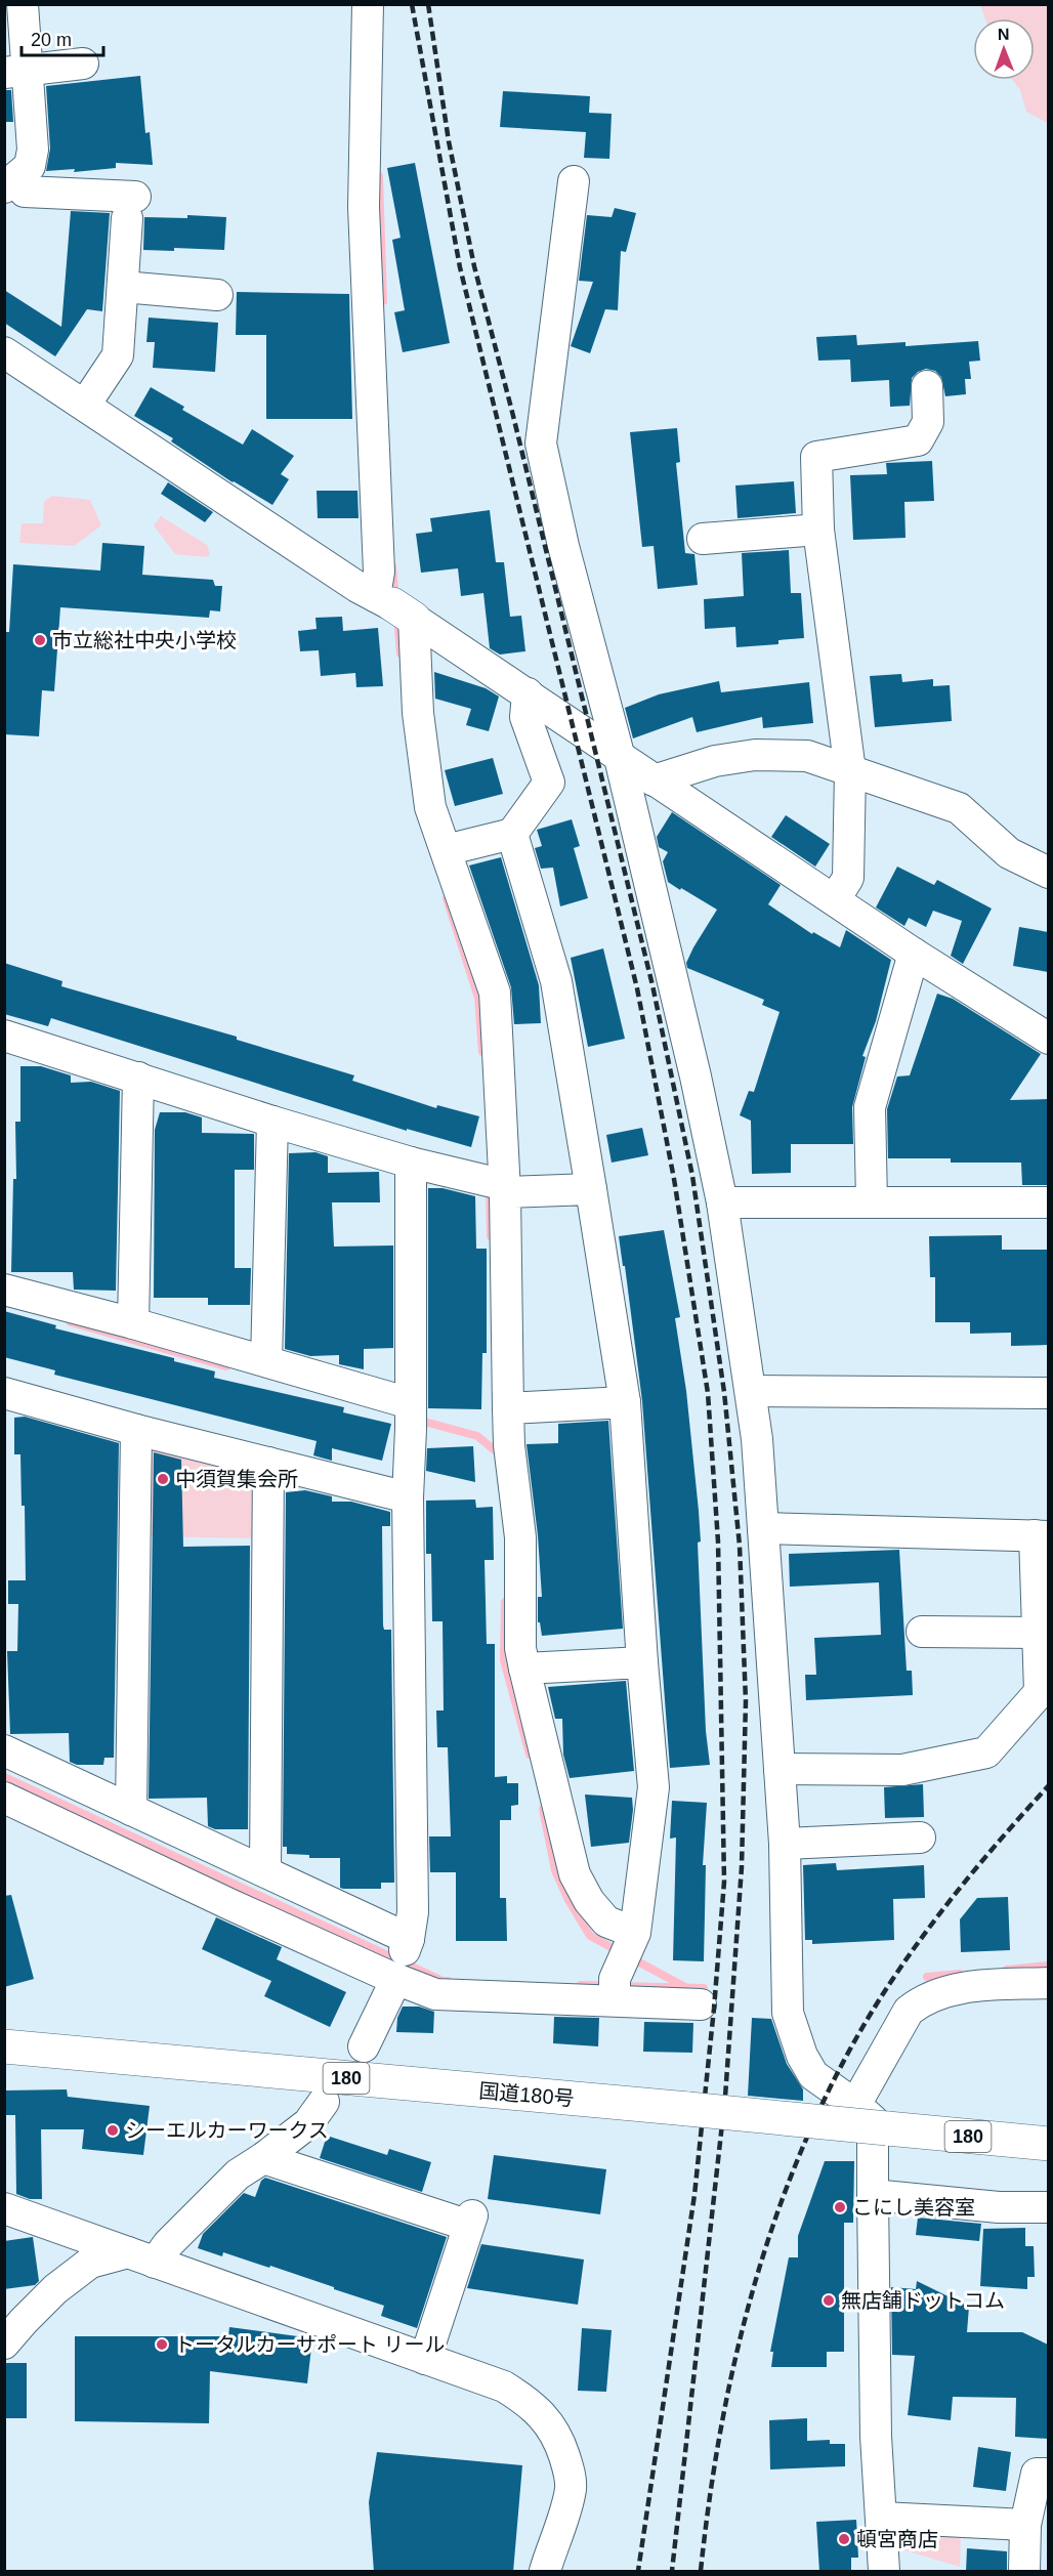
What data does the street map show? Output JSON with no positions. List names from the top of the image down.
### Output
{
  "streets": {
    "highway": ["180", "国道180号"]
  },
  "places": [
    "市立総社中央小学校",
    "中須賀集会所",
    "シーエルカーワークス",
    "こにし美容室",
    "無店舗ドットコム",
    "トータルカーサポート リール",
    "頓宮商店"
  ],
  "scale_bar": "20 m",
  "north": "top"
}
